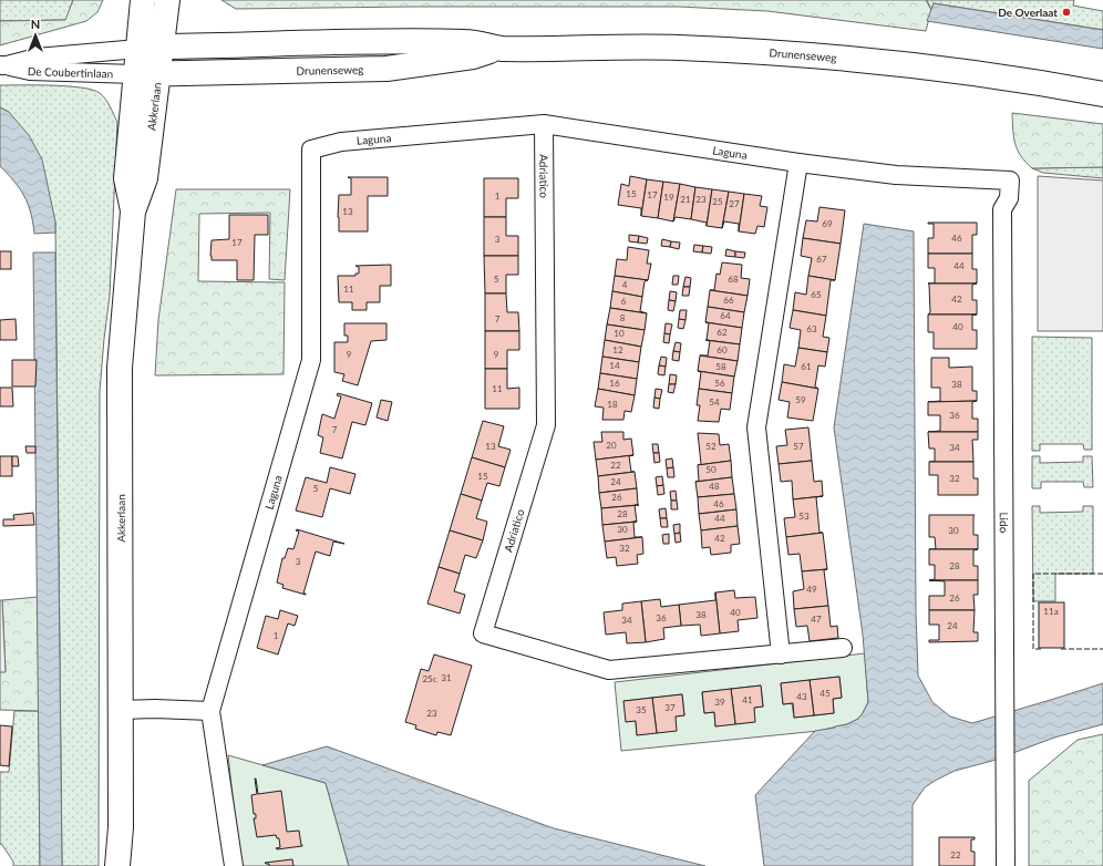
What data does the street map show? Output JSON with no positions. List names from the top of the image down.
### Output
{
  "streets": {
    "street": [
      "Drunenseweg",
      "De Coubertinlaan",
      "Akkerlaan",
      "Laguna",
      "Adriatico",
      "Lido"
    ]
  },
  "crossings": [
    ["Drunenseweg", "De Coubertinlaan"],
    ["Drunenseweg", "Akkerlaan"],
    ["De Coubertinlaan", "Akkerlaan"],
    ["Laguna", "Adriatico"],
    ["Laguna", "Lido"]
  ],
  "places": ["De Overlaat"],
  "house_numbers": [
    "15",
    "17",
    "1",
    "19",
    "21",
    "23",
    "25",
    "27",
    "13",
    "69",
    "46",
    "3",
    "17",
    "67",
    "44",
    "5",
    "68",
    "4",
    "11",
    "65",
    "42",
    "66",
    "6",
    "64",
    "8",
    "7",
    "40",
    "63",
    "62",
    "10",
    "12",
    "60",
    "9",
    "9",
    "14",
    "58",
    "61",
    "16",
    "56",
    "38",
    "11",
    "59",
    "54",
    "18",
    "36",
    "7",
    "20",
    "13",
    "52",
    "57",
    "34",
    "22",
    "50",
    "15",
    "32",
    "24",
    "48",
    "5",
    "26",
    "46",
    "28",
    "53",
    "44",
    "30",
    "30",
    "42",
    "32",
    "3",
    "28",
    "49",
    "26",
    "11a",
    "40",
    "38",
    "36",
    "47",
    "34",
    "24",
    "1",
    "31",
    "25c",
    "45",
    "43",
    "41",
    "39",
    "37",
    "35",
    "23",
    "22"
  ],
  "north": "top"
}
